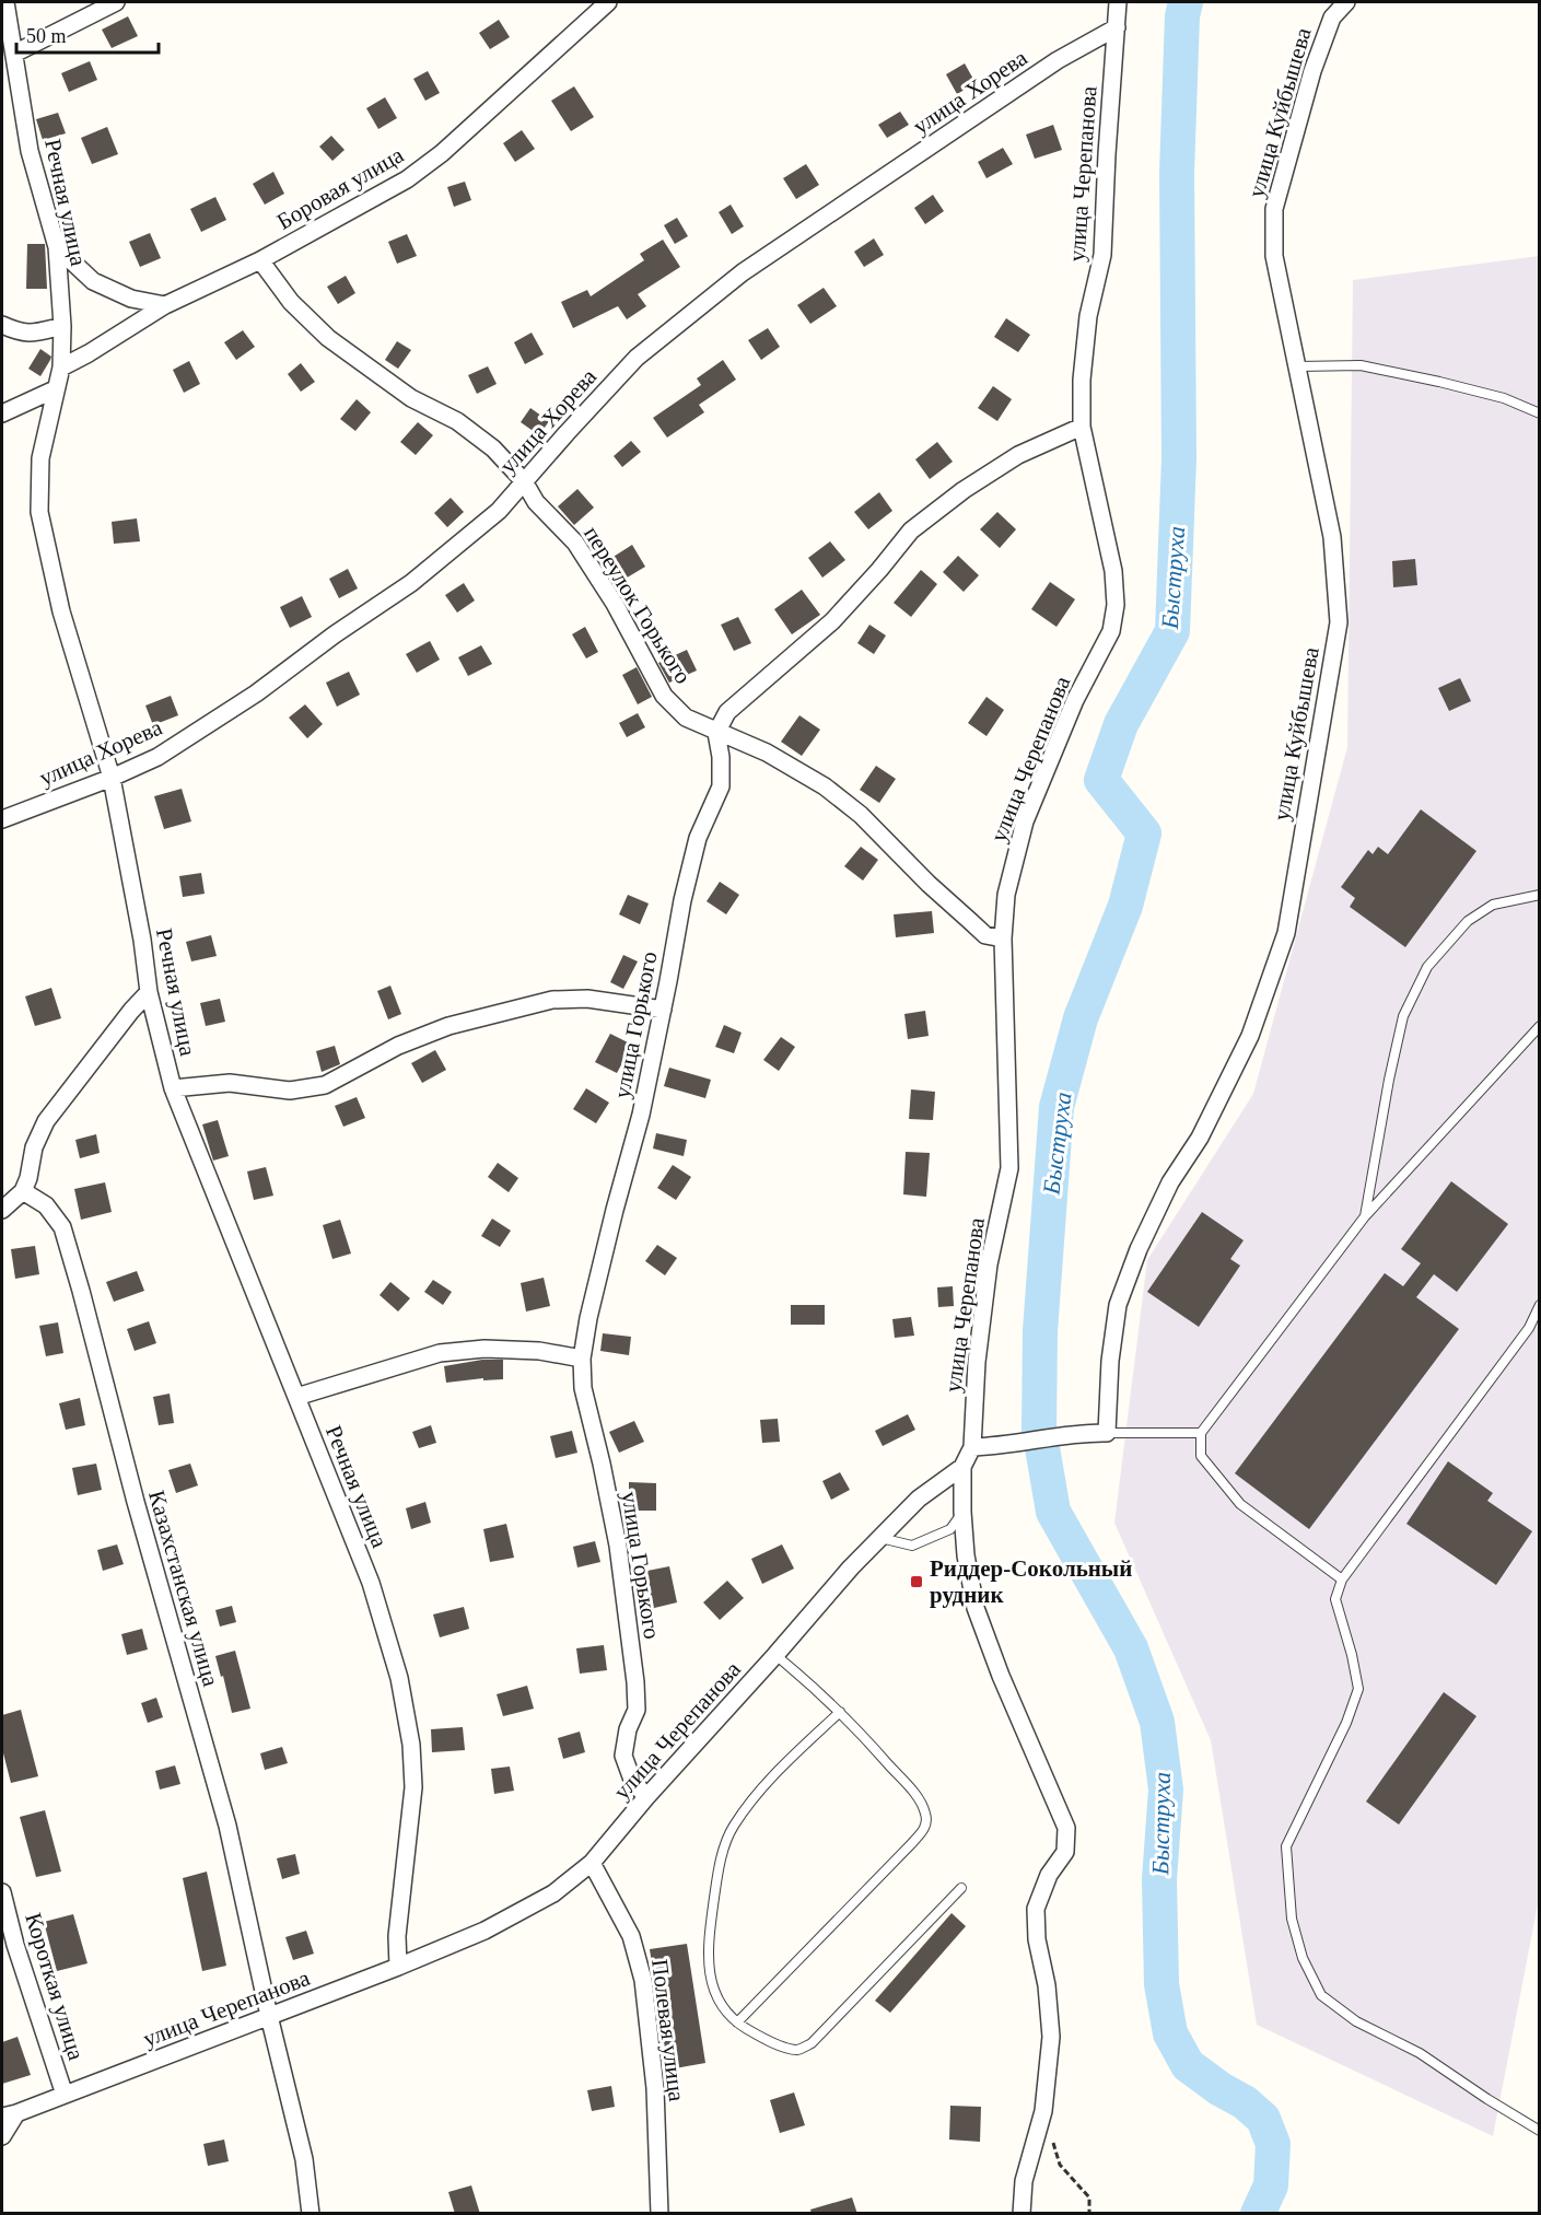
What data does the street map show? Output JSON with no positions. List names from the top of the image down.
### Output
{
  "streets": {
    "street": [
      "улица Хорева",
      "улица Куйбышева",
      "улица Черепанова",
      "Боровая улица",
      "Речная улица",
      "переулок Горького",
      "улица Горького",
      "Казахстанская улица",
      "Короткая улица",
      "Полевая улица"
    ]
  },
  "crossings": [
    ["улица Хорева", "улица Черепанова"],
    ["улица Хорева", "Речная улица"],
    ["улица Хорева", "переулок Горького"],
    ["улица Черепанова", "Речная улица"],
    ["улица Черепанова", "переулок Горького"],
    ["улица Черепанова", "улица Горького"],
    ["улица Черепанова", "Казахстанская улица"],
    ["улица Черепанова", "Короткая улица"],
    ["улица Черепанова", "Полевая улица"],
    ["Боровая улица", "Речная улица"],
    ["Боровая улица", "переулок Горького"],
    ["переулок Горького", "улица Горького"]
  ],
  "water": ["Быструха"],
  "places": {
    "transit": ["Риддер-Сокольный рудник"]
  },
  "scale_bar": "50 m"
}
